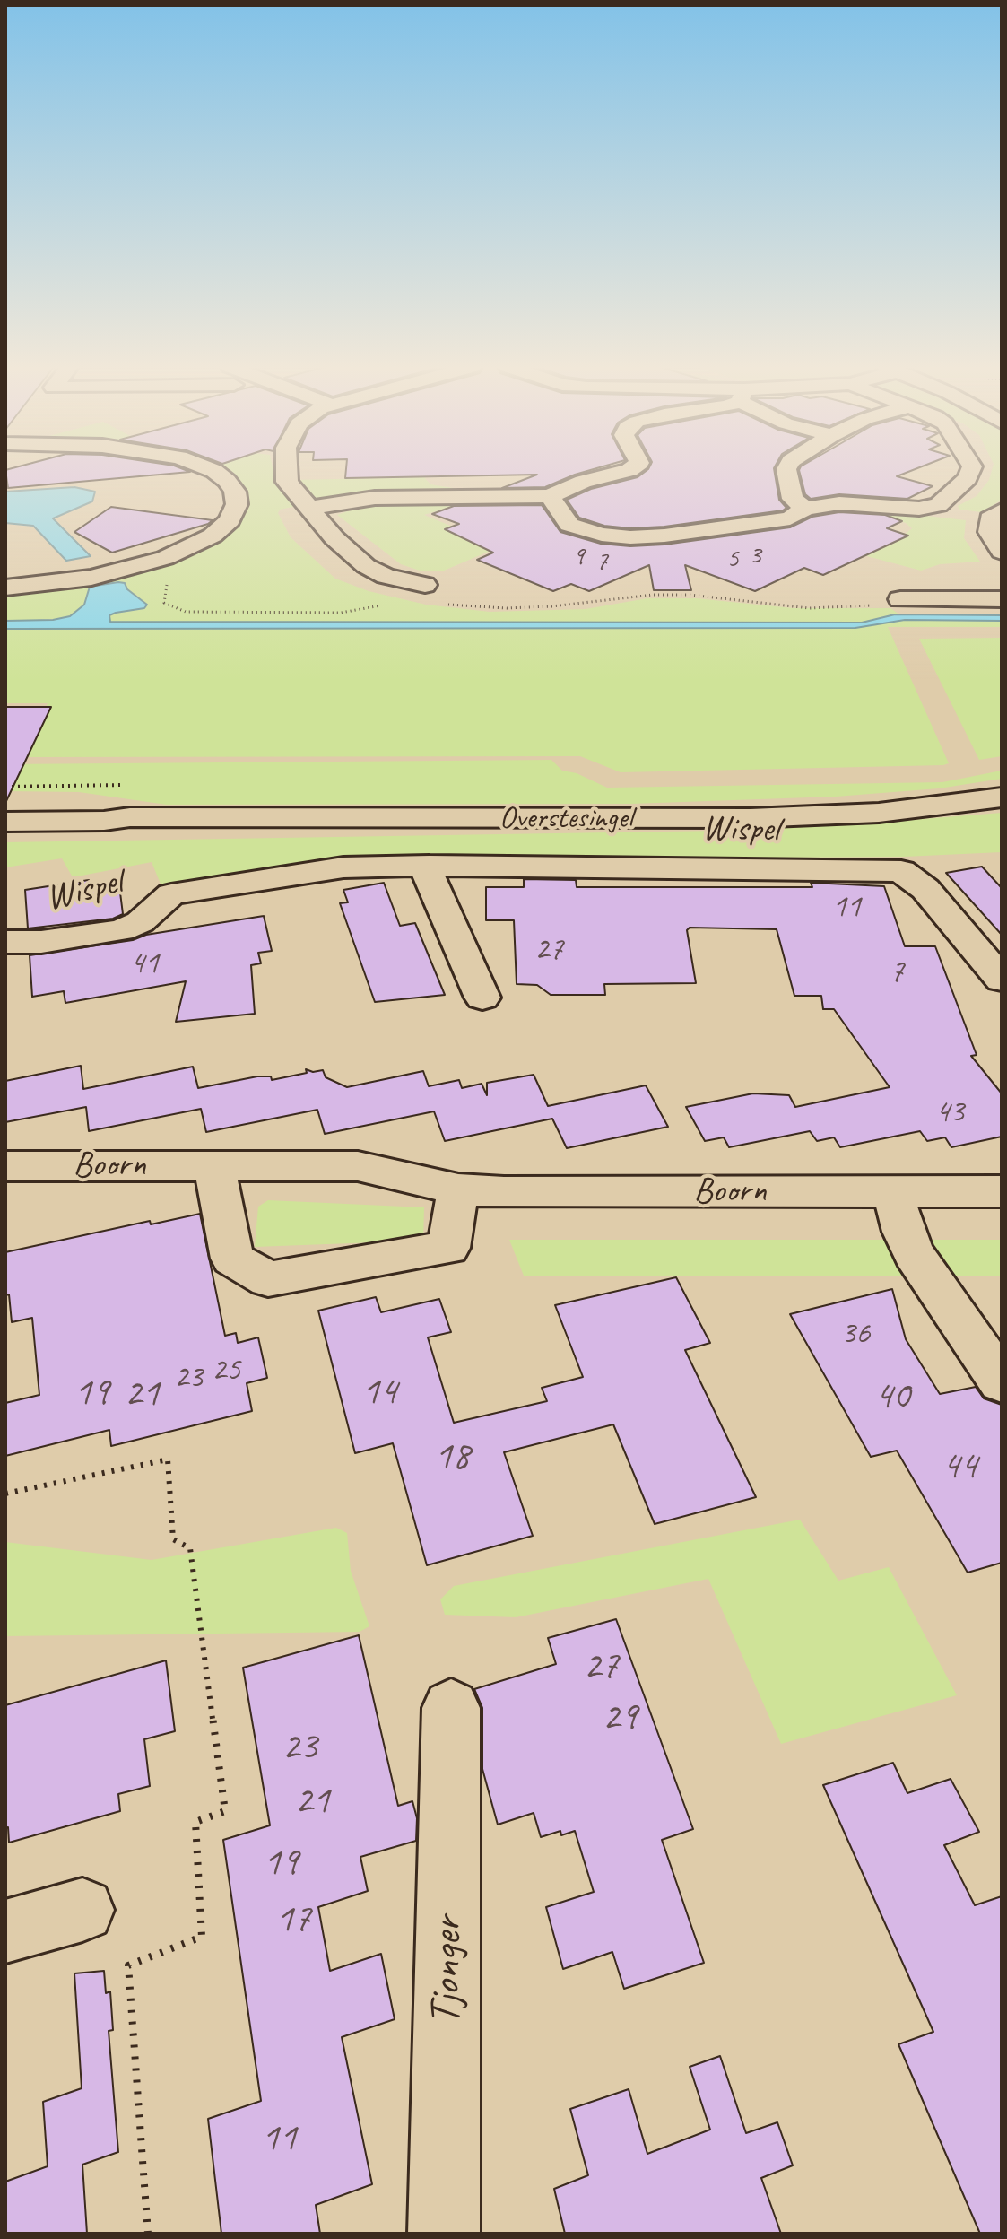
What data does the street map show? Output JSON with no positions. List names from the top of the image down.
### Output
{
  "streets": {
    "street": [
      "Overstesingel",
      "Wispel",
      "Boorn",
      "Tjonger"
    ]
  },
  "house_numbers": [
    "3",
    "9",
    "5",
    "7",
    "11",
    "27",
    "41",
    "7",
    "43",
    "36",
    "25",
    "23",
    "14",
    "19",
    "21",
    "40",
    "18",
    "44",
    "27",
    "29",
    "23",
    "21",
    "19",
    "17",
    "11"
  ]
}
